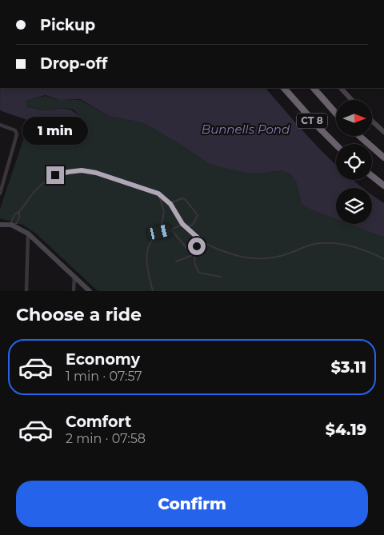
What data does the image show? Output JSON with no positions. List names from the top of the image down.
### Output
{
  "streets": {
    "highway": ["CT 8"]
  },
  "water": ["Bunnells Pond"],
  "north": "right",
  "page": {
    "banner": ["Pickup", "Drop-off"],
    "bubble": "1 min",
    "heading": "Choose a ride",
    "list": [
      {
        "name": "Economy",
        "note": "1 min · 07:57",
        "value": "$3.11"
      },
      {
        "name": "Comfort",
        "note": "2 min · 07:58",
        "value": "$4.19"
      }
    ],
    "buttons": "Confirm"
  }
}
